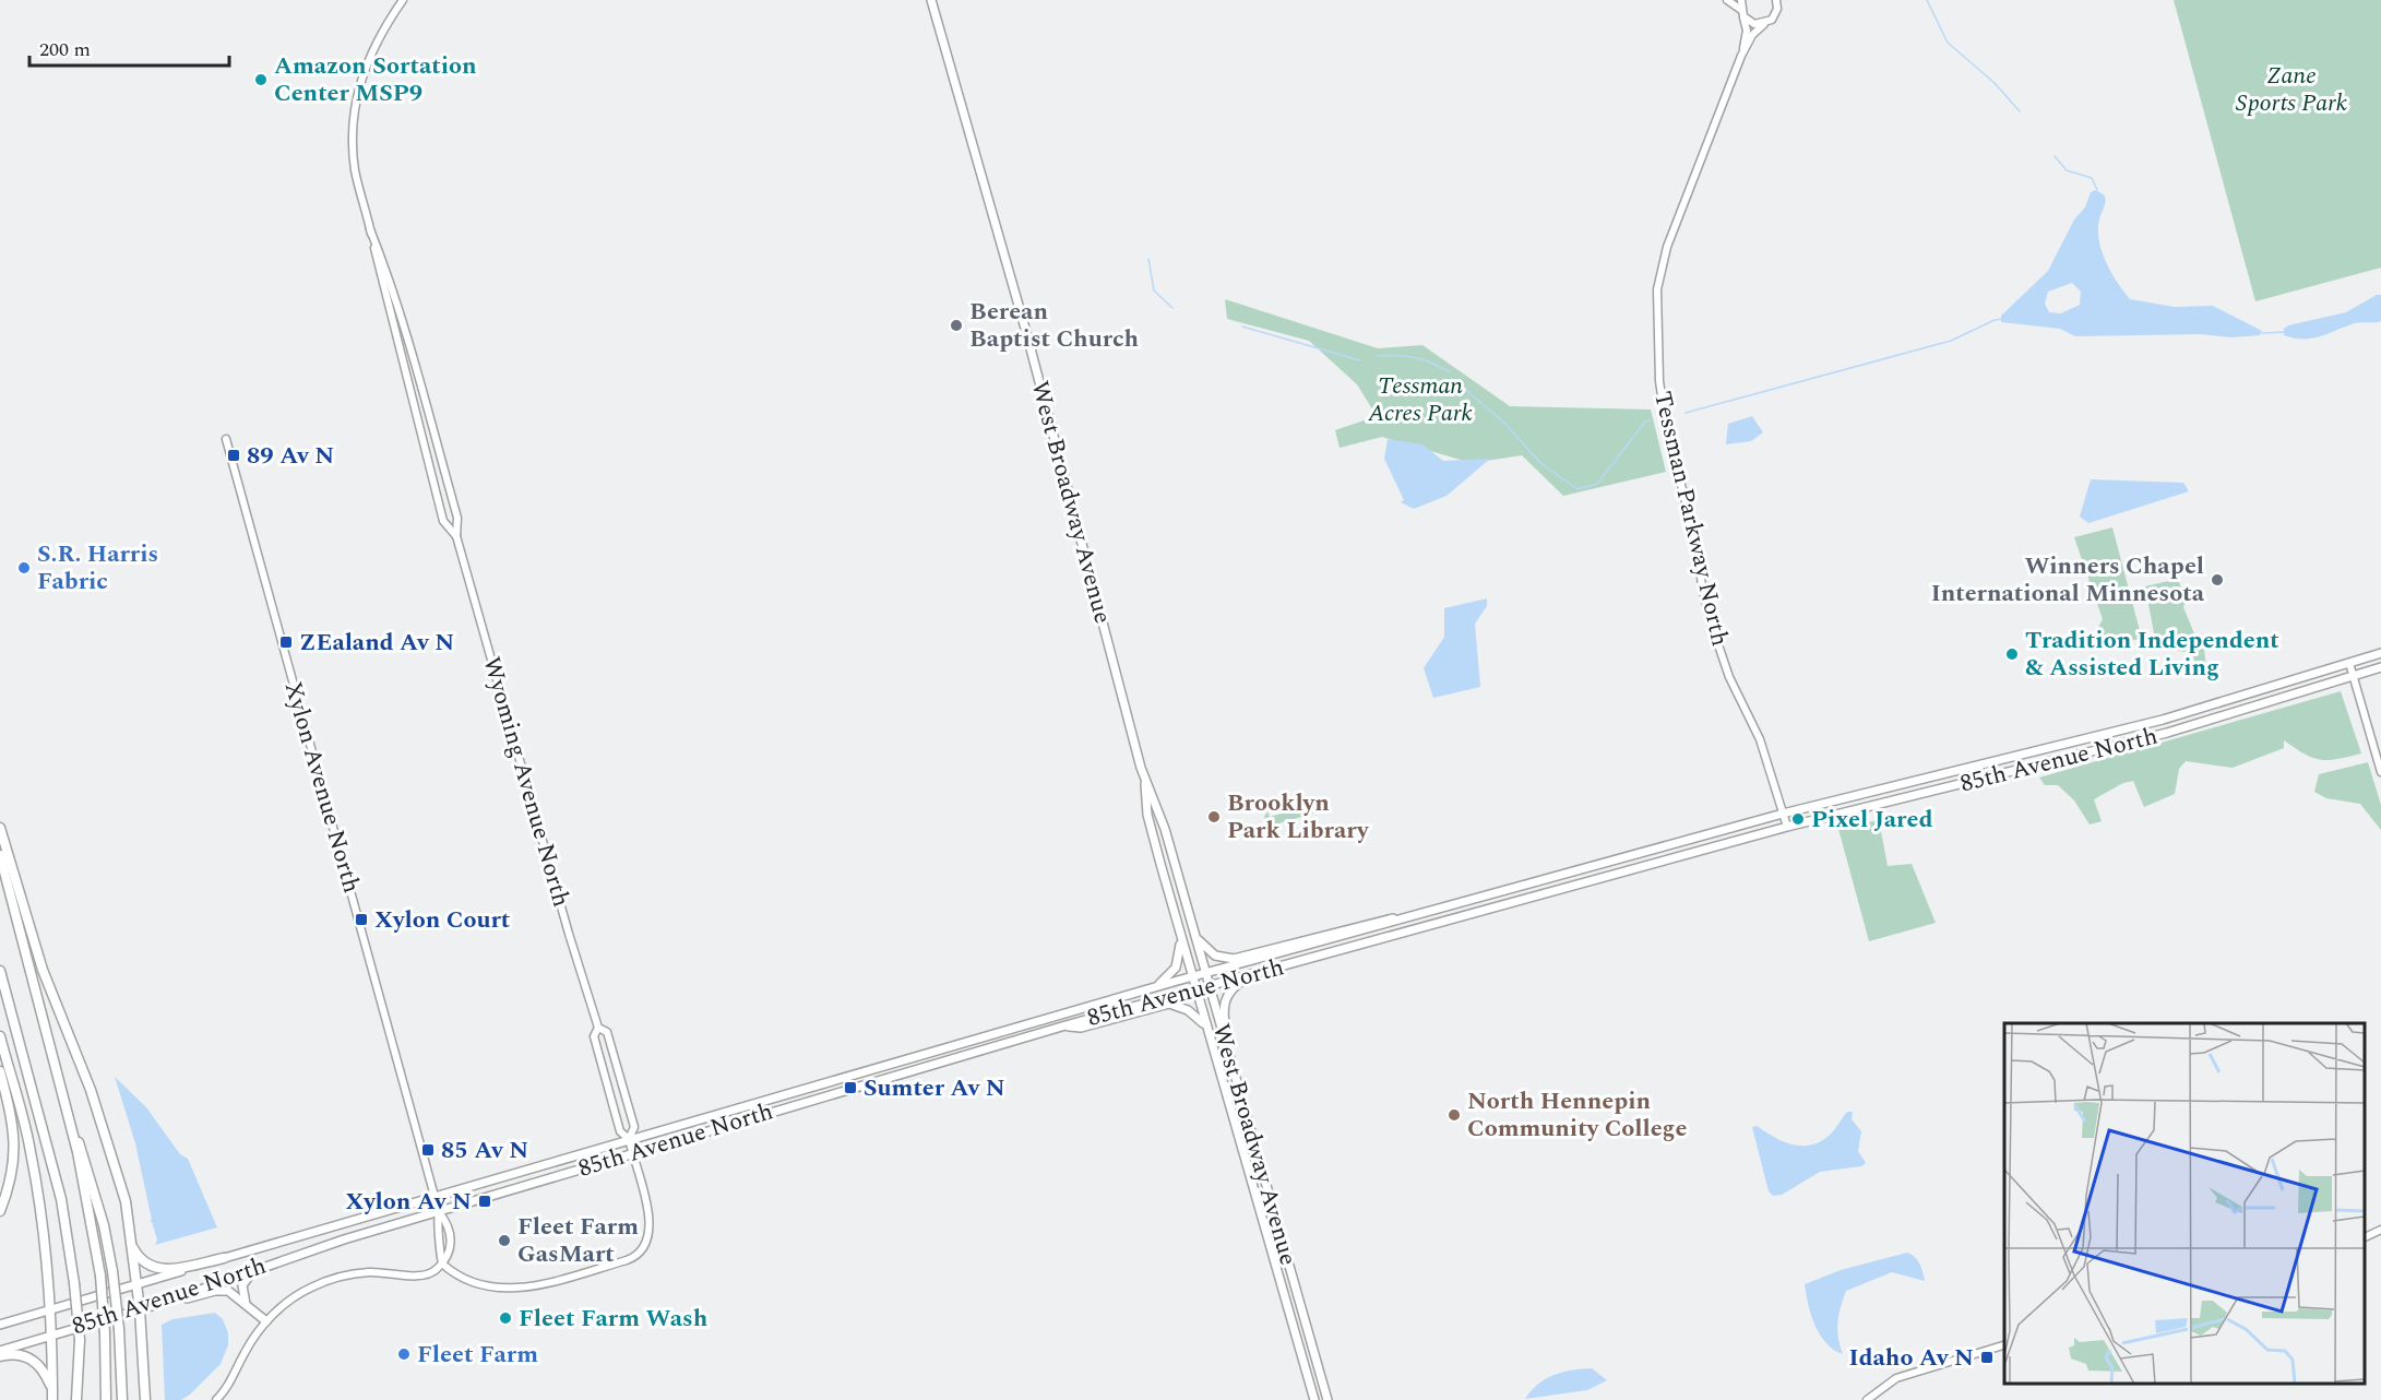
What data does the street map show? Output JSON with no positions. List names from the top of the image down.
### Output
{
  "streets": {
    "main road": ["West Broadway Avenue", "85th Avenue North"],
    "street": ["Tessman Parkway North", "Wyoming Avenue North", "Xylon Avenue North"]
  },
  "crossings": [
    ["West Broadway Avenue", "85th Avenue North"],
    ["Tessman Parkway North", "85th Avenue North"],
    ["85th Avenue North", "Wyoming Avenue North"],
    ["85th Avenue North", "Xylon Avenue North"],
    ["Wyoming Avenue North", "Xylon Avenue North"]
  ],
  "parks": ["Zane Sports Park", "Tessman Acres Park"],
  "places": {
    "other": [
      "Amazon Sortation Center MSP9",
      "Berean Baptist Church",
      "S.R. Harris Fabric",
      "Winners Chapel International Minnesota",
      "Tradition Independent & Assisted Living",
      "Brooklyn Park Library",
      "Pixel Jared",
      "North Hennepin Community College",
      "Fleet Farm GasMart",
      "Fleet Farm Wash",
      "Fleet Farm"
    ],
    "transit": [
      "89 Av N",
      "ZEaland Av N",
      "Xylon Court",
      "Sumter Av N",
      "85 Av N",
      "Xylon Av N",
      "Idaho Av N"
    ]
  },
  "scale_bar": "200 m"
}
